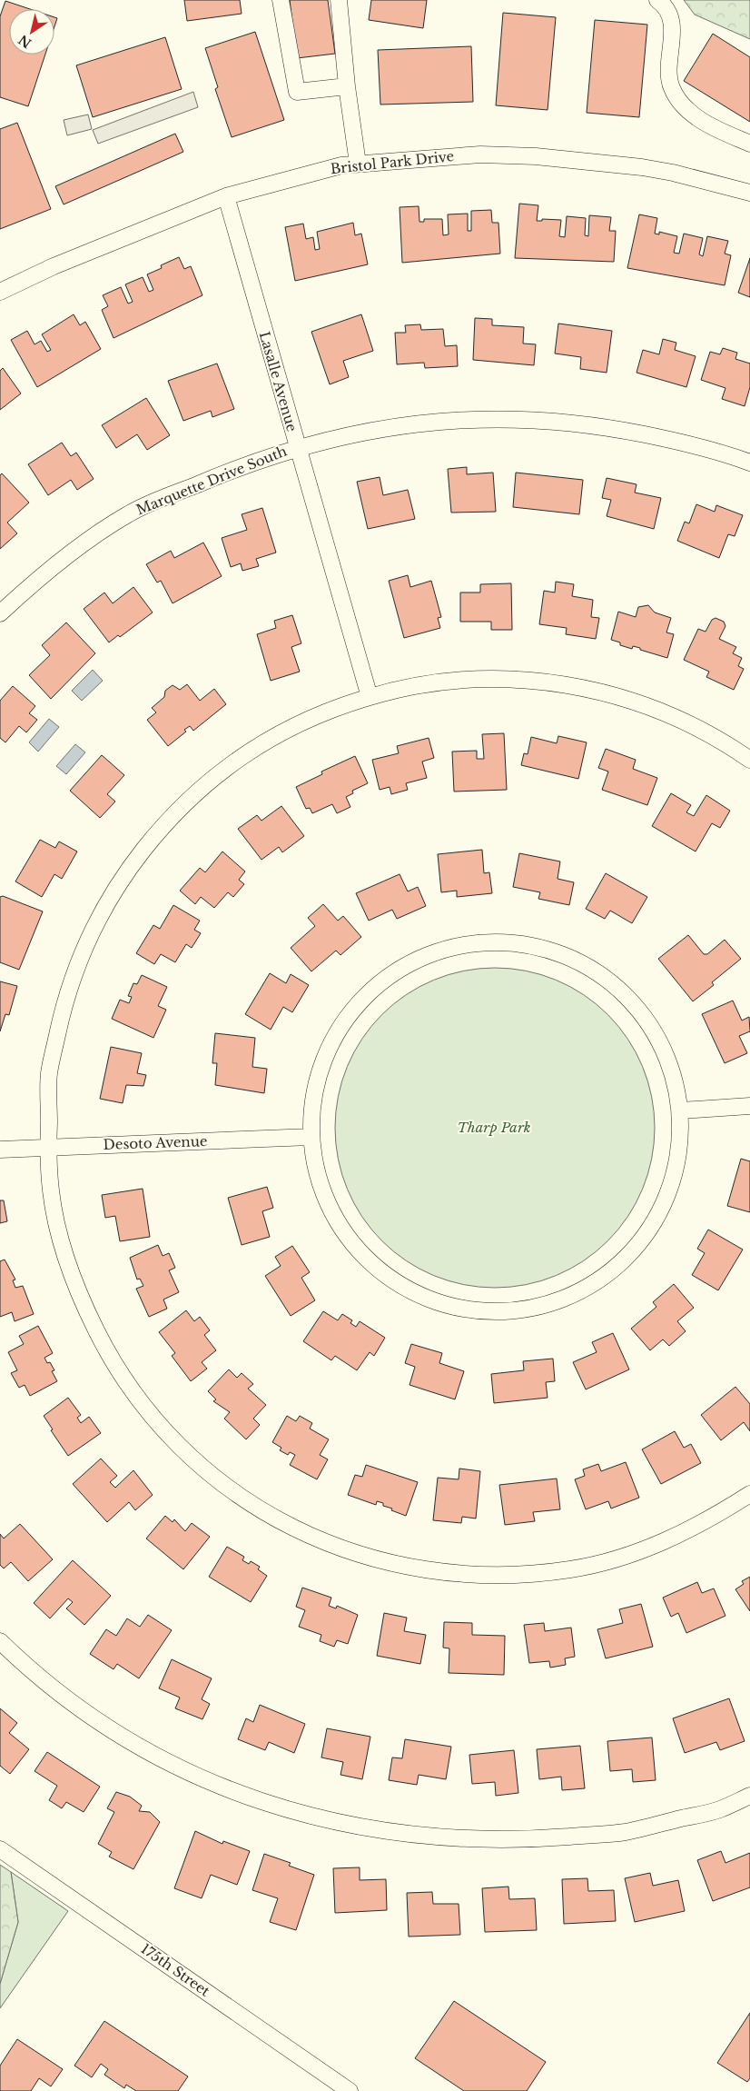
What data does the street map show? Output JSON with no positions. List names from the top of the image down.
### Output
{
  "streets": {
    "street": [
      "Bristol Park Drive",
      "Lasalle Avenue",
      "Marquette Drive South",
      "Desoto Avenue",
      "175th Street"
    ]
  },
  "crossings": [
    ["Bristol Park Drive", "Lasalle Avenue"],
    ["Lasalle Avenue", "Marquette Drive South"]
  ],
  "parks": ["Tharp Park"],
  "north": "bottom left"
}
